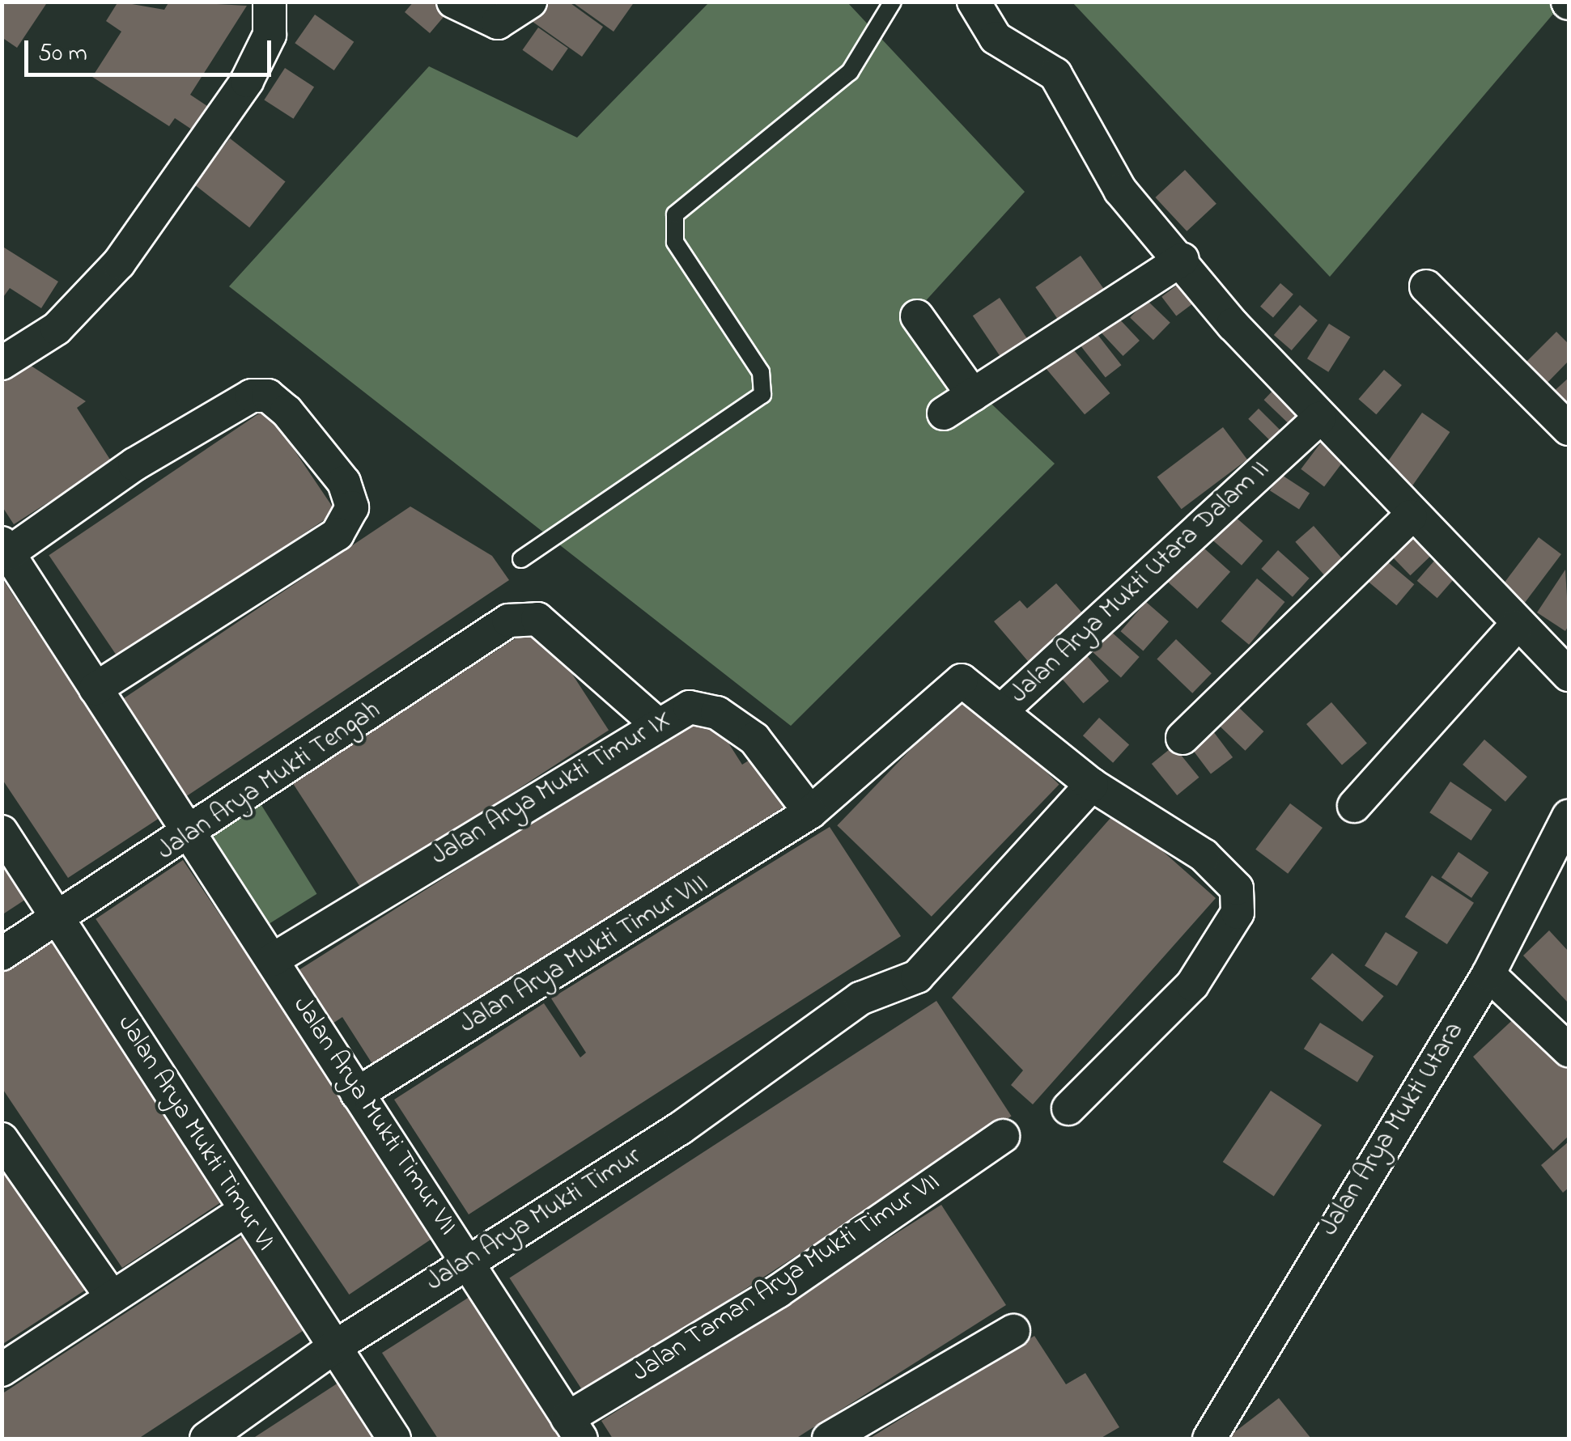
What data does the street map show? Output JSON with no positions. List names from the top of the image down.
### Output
{
  "streets": {
    "street": [
      "Jalan Arya Mukti Utara Dalam II",
      "Jalan Arya Mukti Tengah",
      "Jalan Arya Mukti Timur IX",
      "Jalan Arya Mukti Timur VIII",
      "Jalan Arya Mukti Timur VII",
      "Jalan Arya Mukti Utara",
      "Jalan Arya Mukti Timur VI",
      "Jalan Arya Mukti Timur",
      "Jalan Taman Arya Mukti Timur VII"
    ]
  },
  "crossings": [
    ["Jalan Arya Mukti Utara Dalam II", "Jalan Arya Mukti Timur IX"],
    ["Jalan Arya Mukti Utara Dalam II", "Jalan Arya Mukti Timur VIII"],
    ["Jalan Arya Mukti Tengah", "Jalan Arya Mukti Timur IX"],
    ["Jalan Arya Mukti Tengah", "Jalan Arya Mukti Timur VII"],
    ["Jalan Arya Mukti Tengah", "Jalan Arya Mukti Timur VI"],
    ["Jalan Arya Mukti Timur IX", "Jalan Arya Mukti Timur VIII"],
    ["Jalan Arya Mukti Timur IX", "Jalan Arya Mukti Timur VII"],
    ["Jalan Arya Mukti Timur VIII", "Jalan Arya Mukti Timur VII"],
    ["Jalan Arya Mukti Timur VII", "Jalan Arya Mukti Timur"],
    ["Jalan Arya Mukti Timur VII", "Jalan Taman Arya Mukti Timur VII"],
    ["Jalan Arya Mukti Timur VI", "Jalan Arya Mukti Timur"]
  ],
  "scale_bar": "50 m"
}
